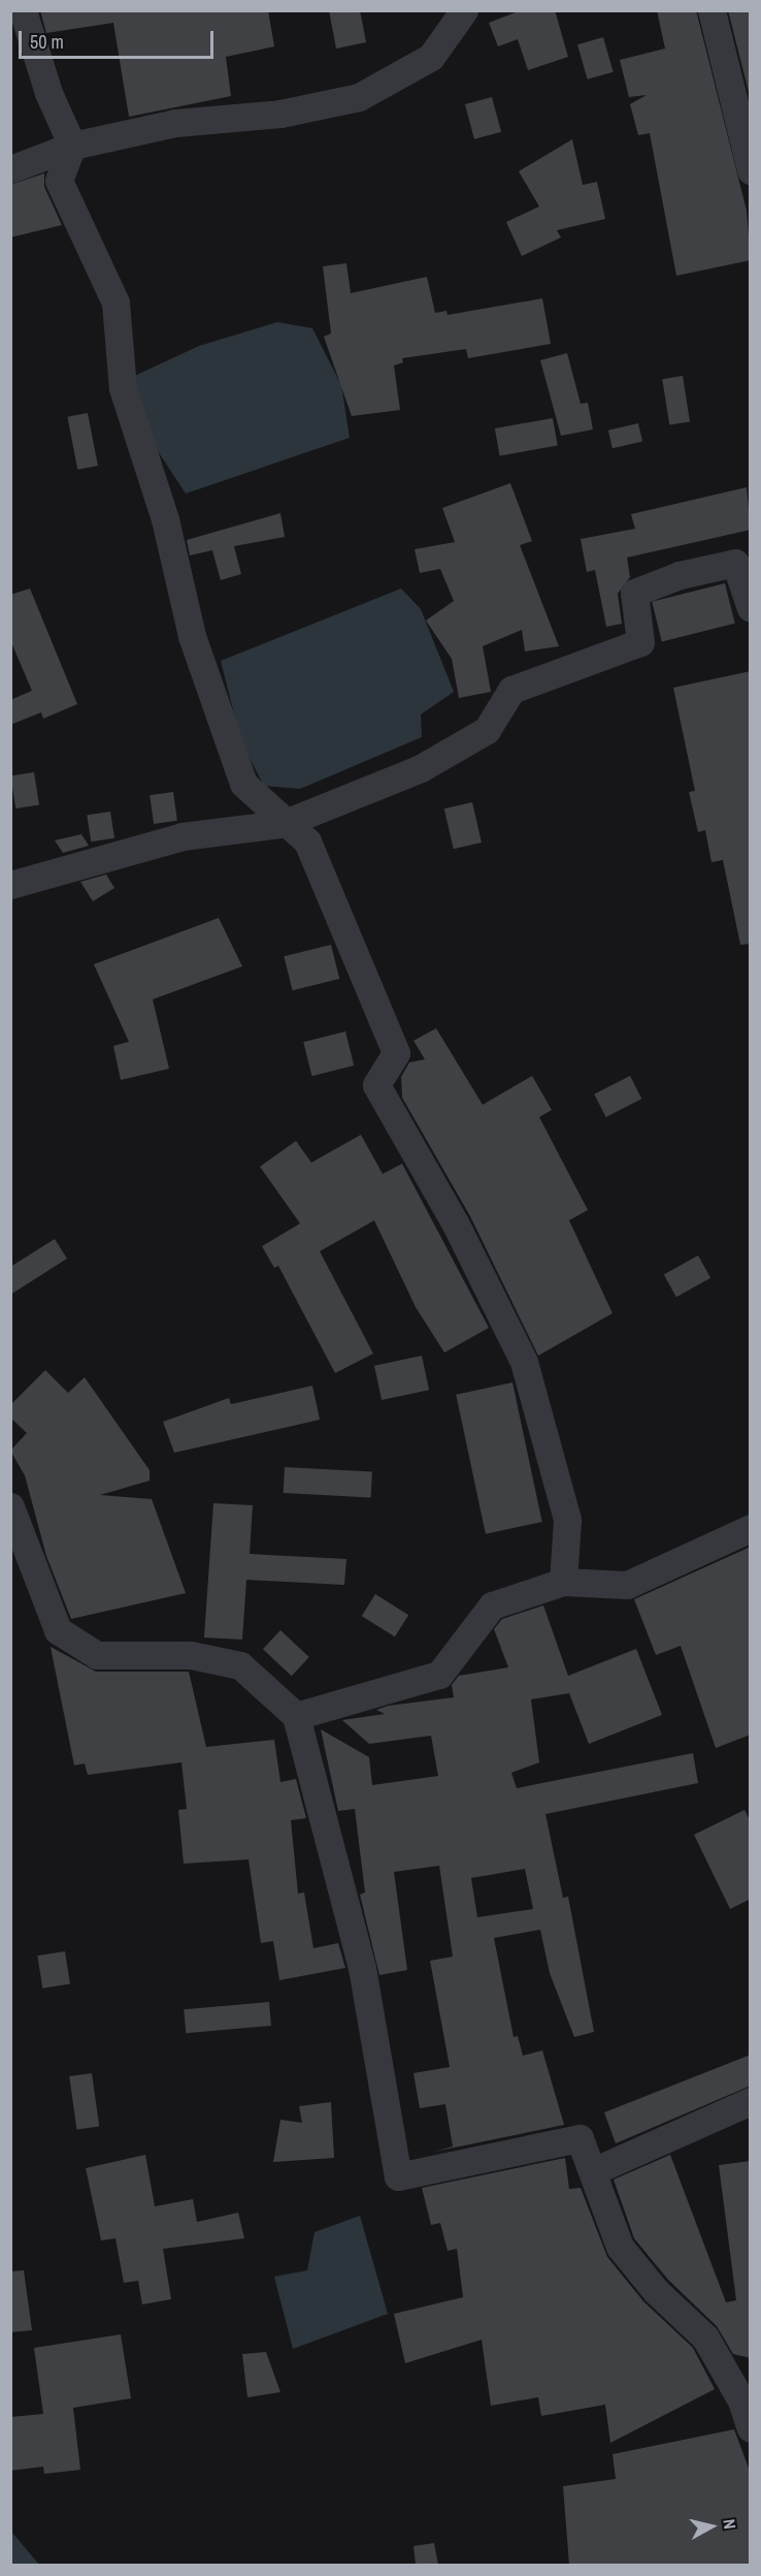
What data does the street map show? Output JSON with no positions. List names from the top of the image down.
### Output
{
  "scale_bar": "50 m",
  "north": "right"
}
